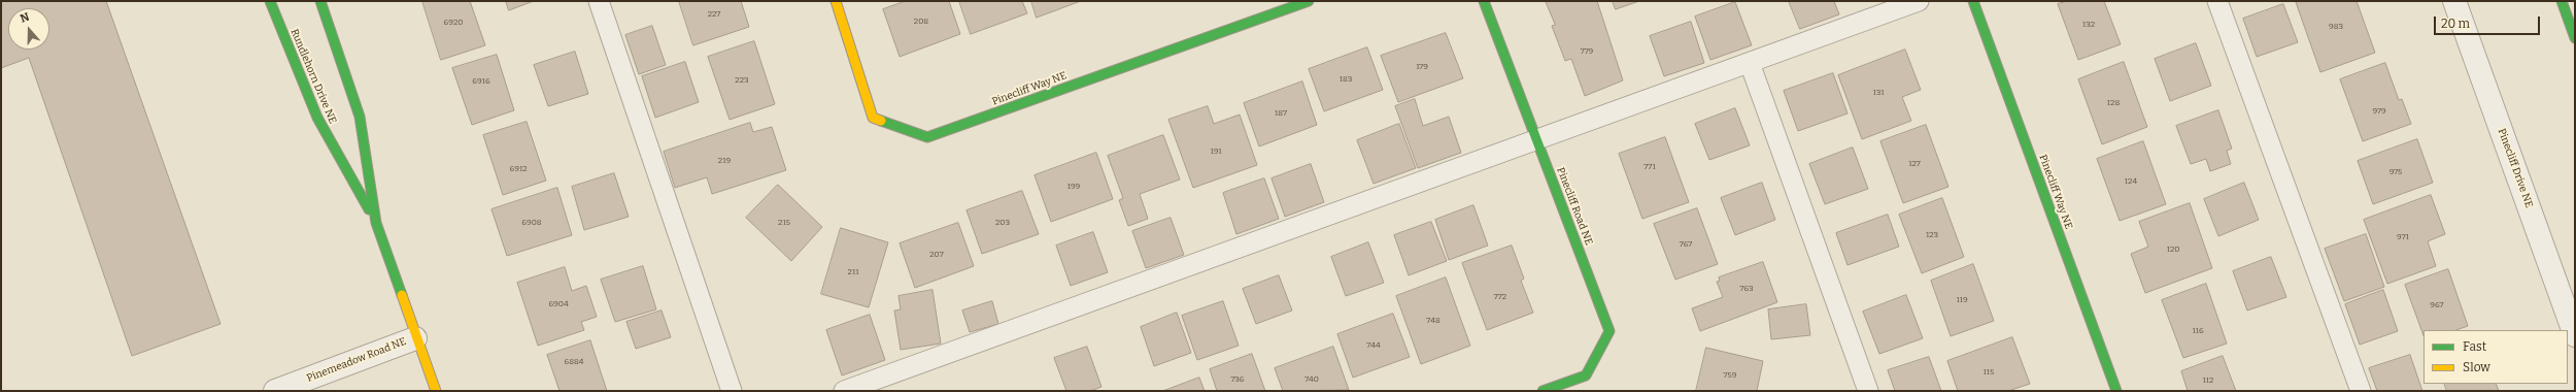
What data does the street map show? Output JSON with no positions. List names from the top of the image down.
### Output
{
  "streets": {
    "street": [
      "Rundlehorn Drive NE",
      "Pinecliff Way NE",
      "Pinecliff Drive NE",
      "Pinecliff Road NE",
      "Pinemeadow Road NE"
    ]
  },
  "crossings": [
    ["Rundlehorn Drive NE", "Pinemeadow Road NE"]
  ],
  "house_numbers": [
    "227",
    "208",
    "6920",
    "132",
    "983",
    "779",
    "179",
    "183",
    "223",
    "6916",
    "131",
    "128",
    "979",
    "187",
    "191",
    "219",
    "127",
    "771",
    "6912",
    "975",
    "124",
    "199",
    "6908",
    "215",
    "203",
    "123",
    "971",
    "767",
    "120",
    "207",
    "211",
    "763",
    "772",
    "119",
    "6904",
    "967",
    "748",
    "116",
    "744",
    "6884",
    "115",
    "759",
    "736",
    "740",
    "112"
  ],
  "legend": ["Fast", "Slow"],
  "scale_bar": "20 m",
  "north": "top"
}
